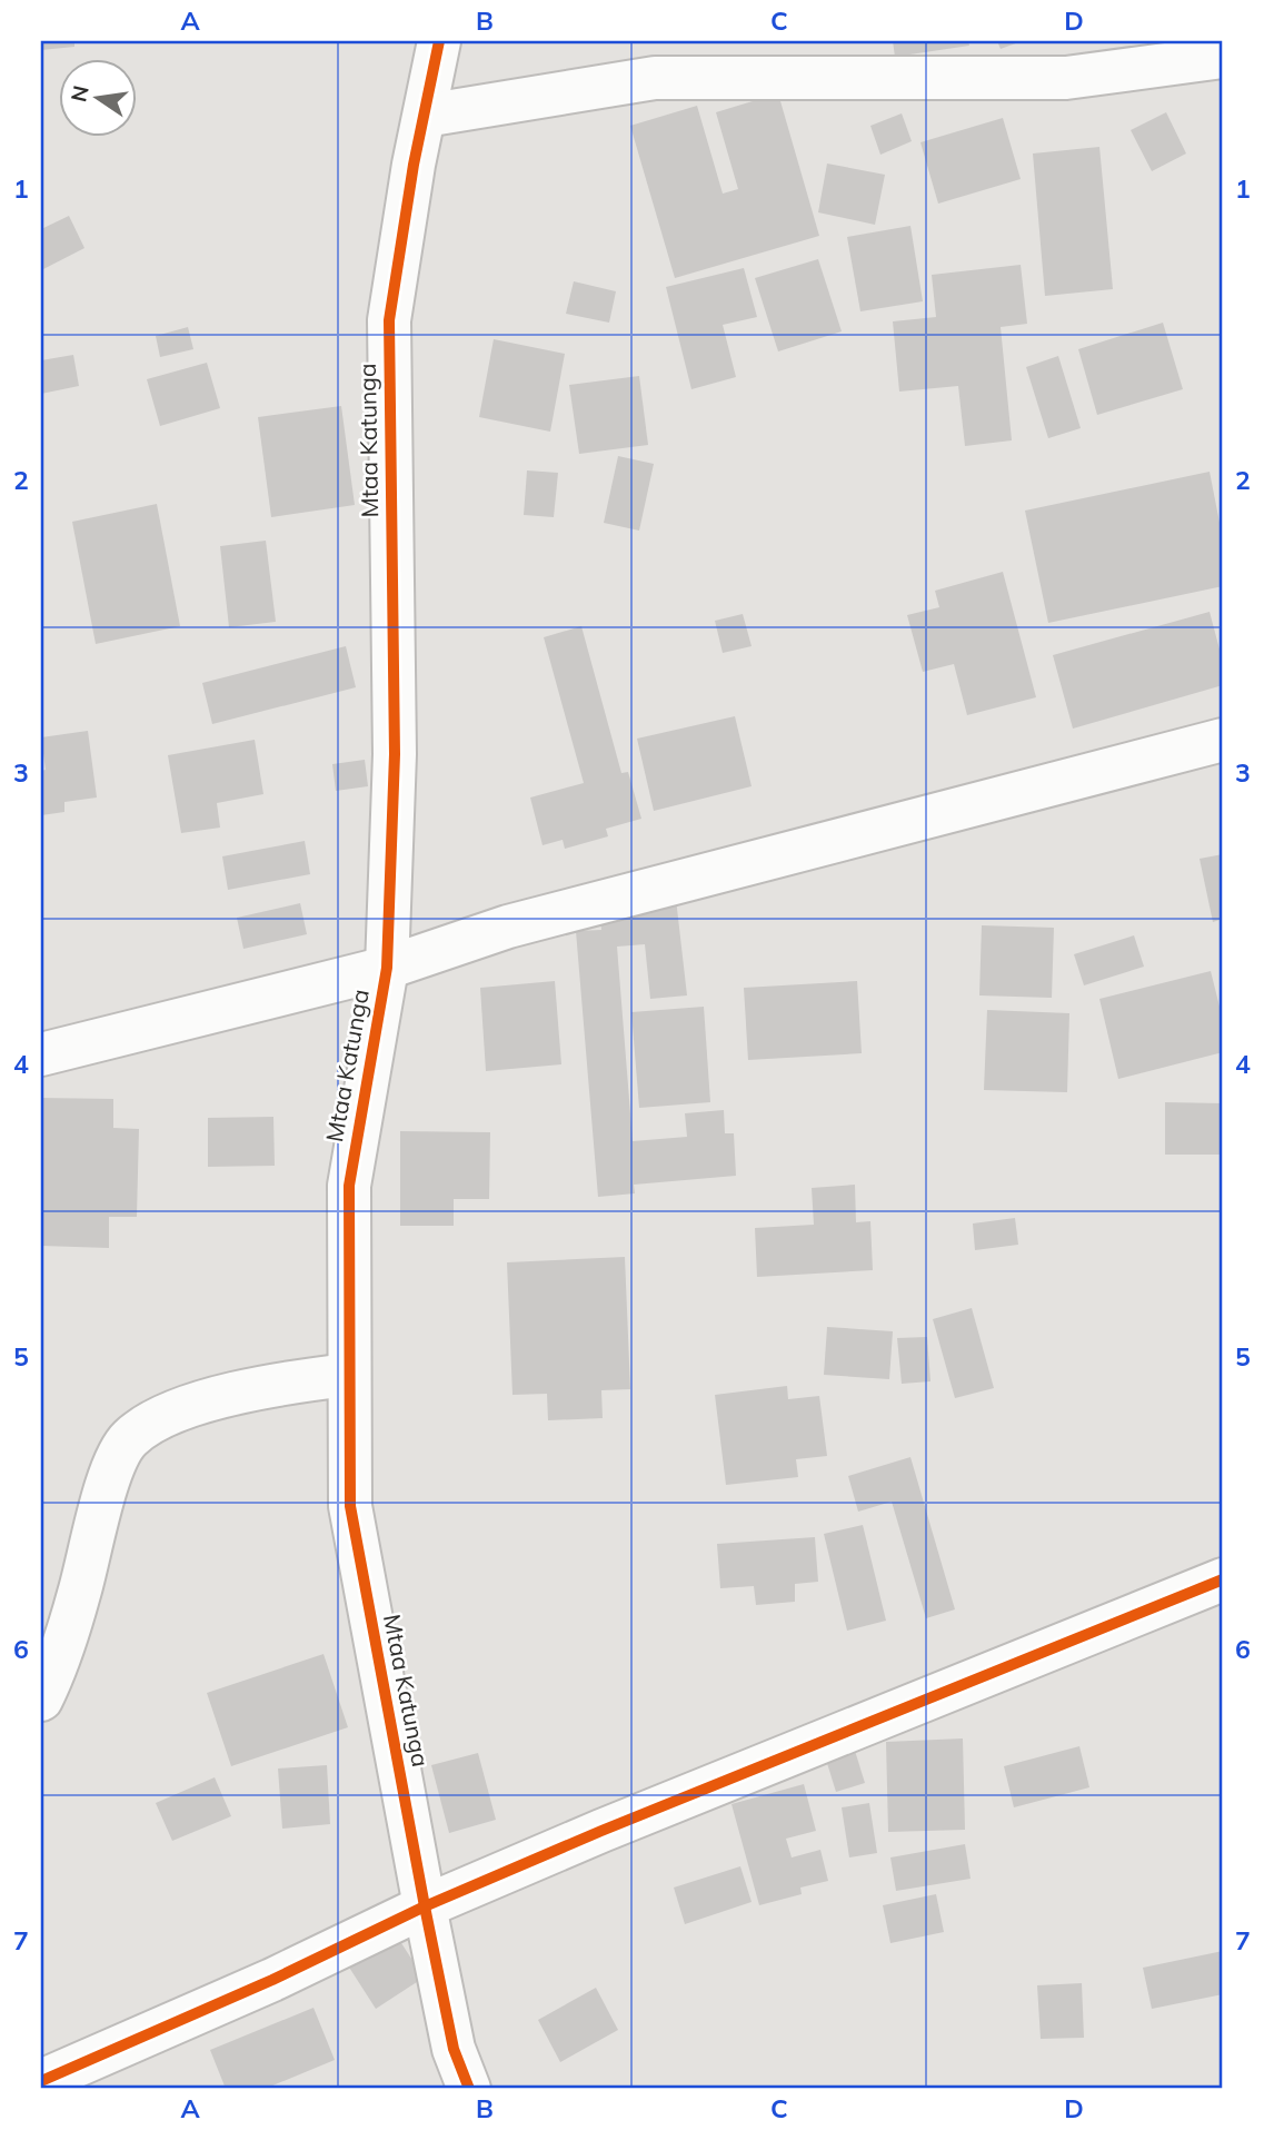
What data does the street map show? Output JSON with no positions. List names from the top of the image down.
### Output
{
  "streets": {
    "street": ["Mtaa Katunga"]
  },
  "north": "left",
  "grid": {
    "columns": [
      "A",
      "B",
      "C",
      "D"
    ],
    "rows": [
      "1",
      "2",
      "3",
      "4",
      "5",
      "6",
      "7"
    ]
  }
}
